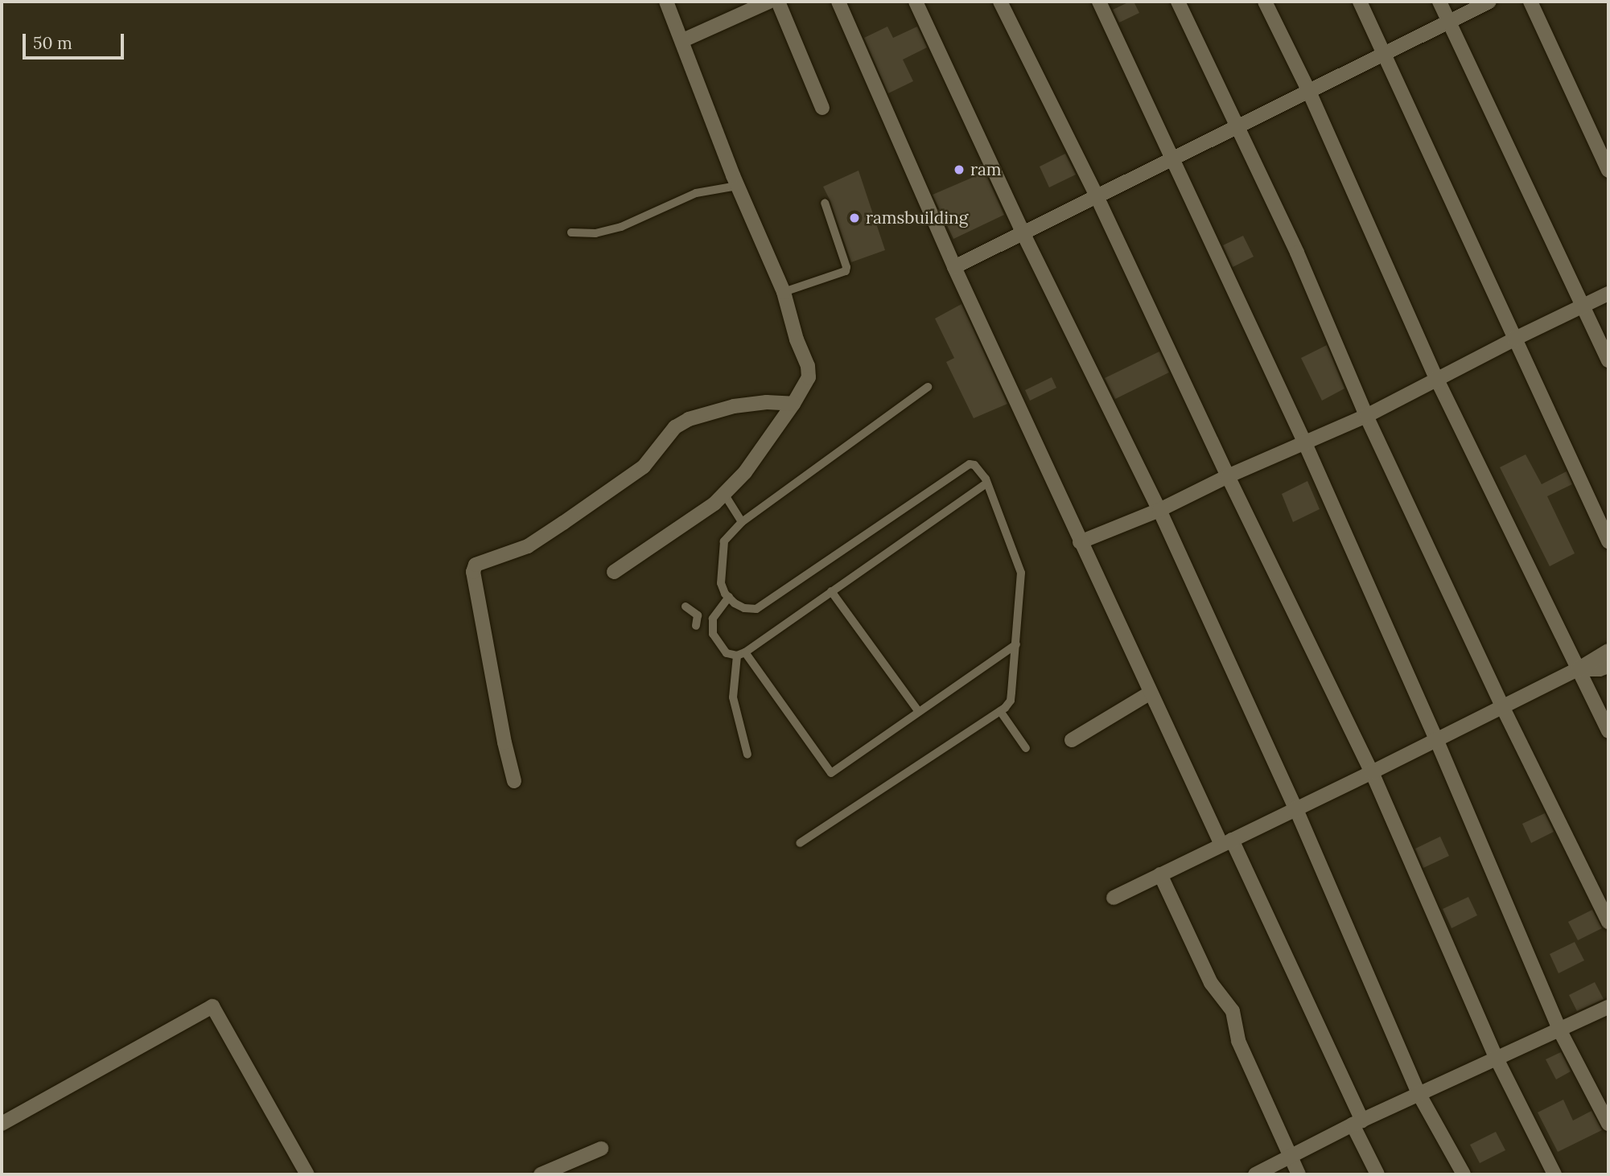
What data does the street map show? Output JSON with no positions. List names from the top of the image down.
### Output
{
  "places": ["ram", "ramsbuilding"],
  "scale_bar": "50 m"
}
